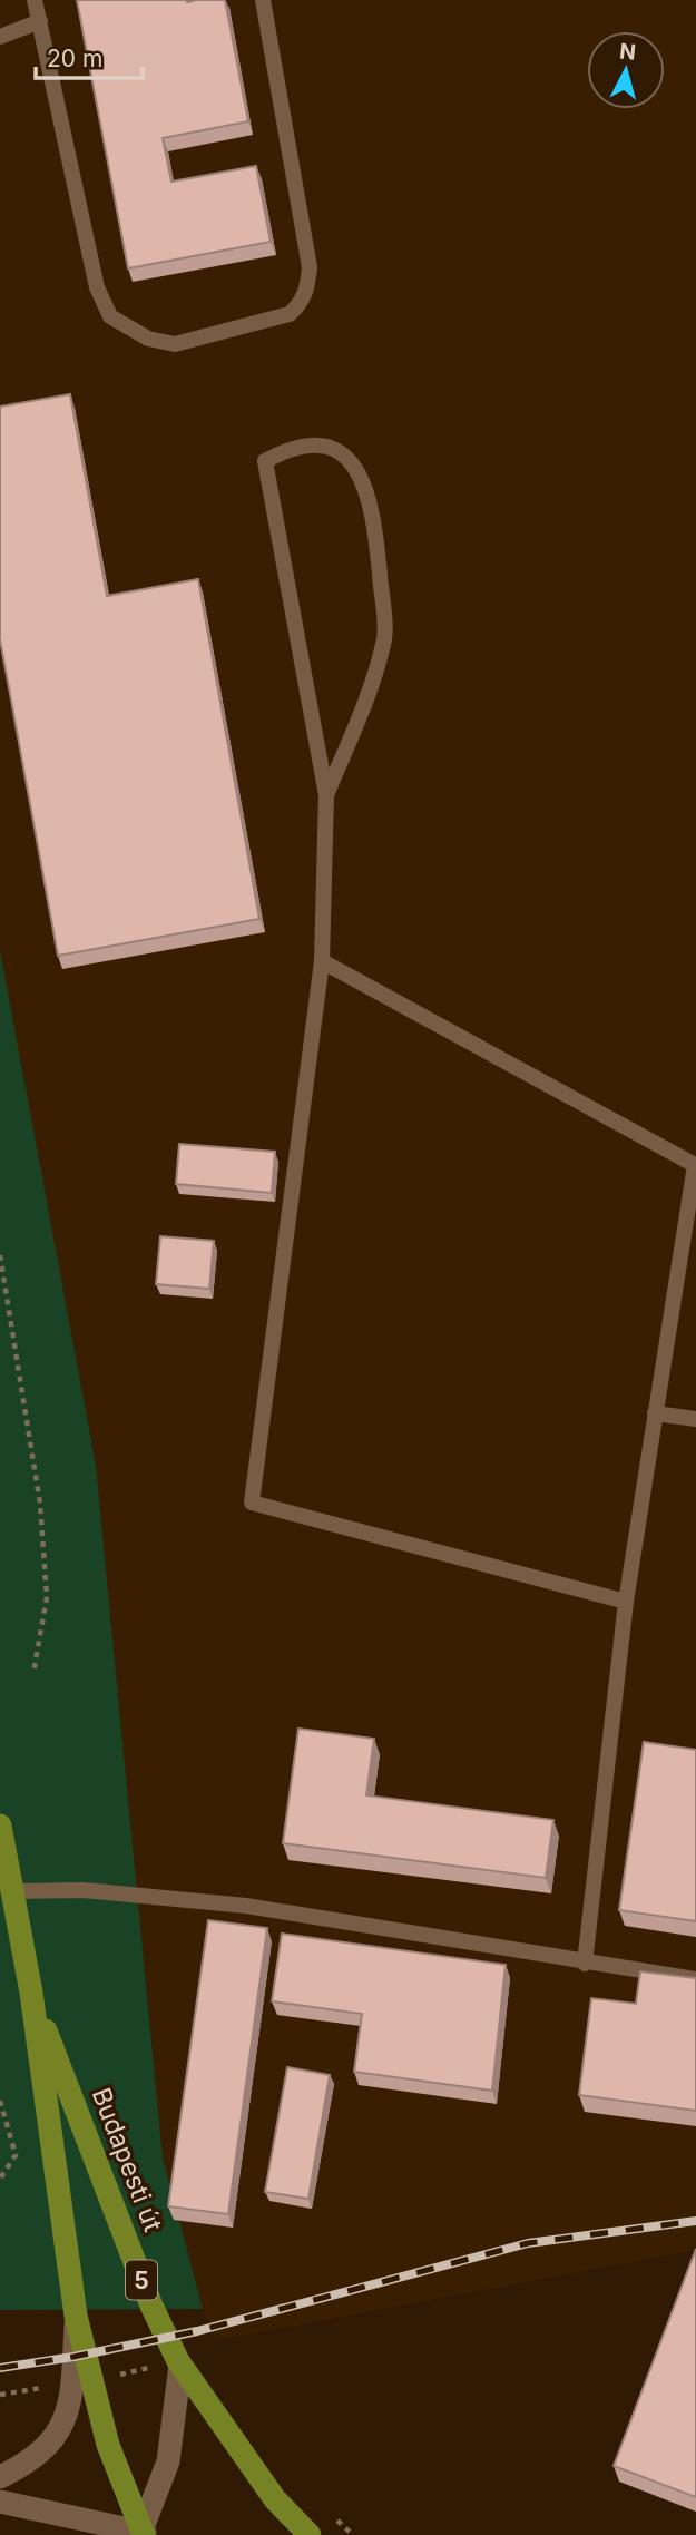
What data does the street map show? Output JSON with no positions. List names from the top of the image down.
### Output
{
  "streets": {
    "main road": ["Budapesti út", "5"]
  },
  "scale_bar": "20 m",
  "north": "top"
}
